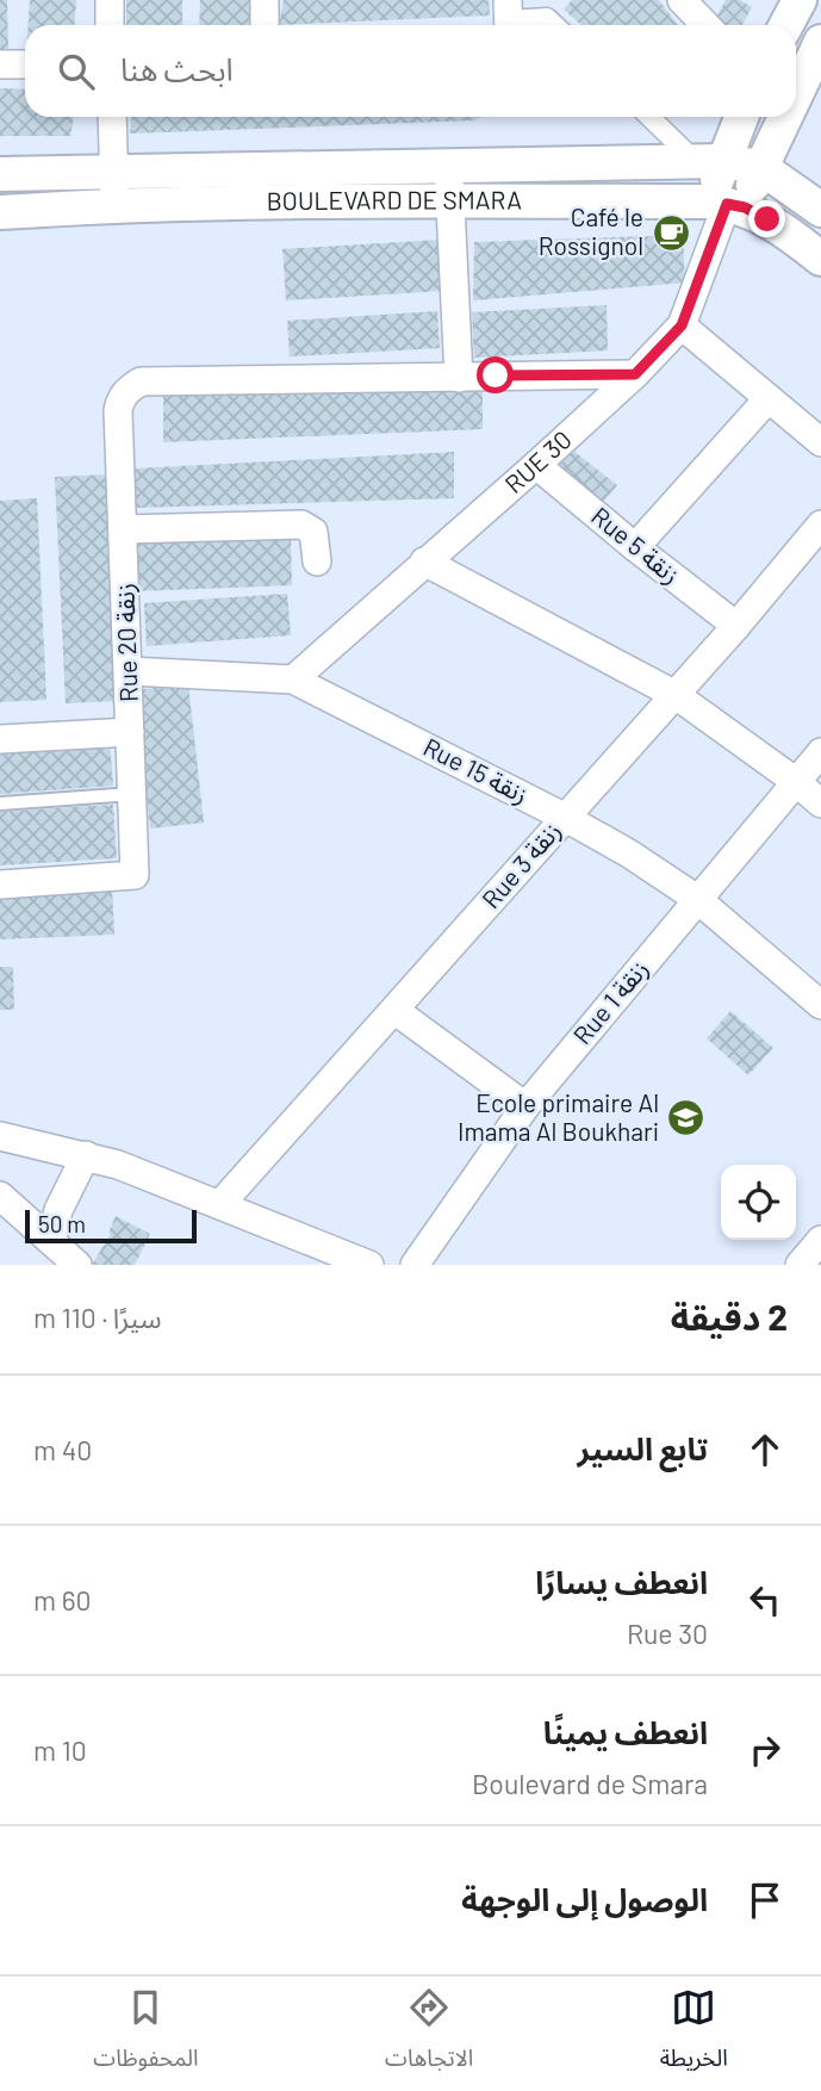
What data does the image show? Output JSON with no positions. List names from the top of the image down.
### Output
{
  "streets": {
    "street": [
      "BOULEVARD DE SMARA",
      "RUE 30",
      "Rue 5 زنقة",
      "Rue 20 زنقة",
      "Rue 15 زنقة",
      "Rue 3 زنقة",
      "Rue 1 زنقة"
    ]
  },
  "crossings": [
    ["BOULEVARD DE SMARA", "RUE 30"],
    ["RUE 30", "Rue 5 زنقة"],
    ["RUE 30", "Rue 15 زنقة"],
    ["Rue 5 زنقة", "Rue 3 زنقة"],
    ["Rue 20 زنقة", "Rue 15 زنقة"],
    ["Rue 15 زنقة", "Rue 3 زنقة"],
    ["Rue 15 زنقة", "Rue 1 زنقة"]
  ],
  "places": {
    "cafe": ["Café le Rossignol"],
    "school or university": ["Ecole primaire Al Imama Al Boukhari"]
  },
  "scale_bar": "50 m",
  "page": {
    "search": "ابحث هنا",
    "scale": "50 m",
    "heading": ["2 دقيقة", "سيرًا · 110 m"],
    "list": [
      ["تابع السير", "40 m"],
      ["انعطف يسارًا", "Rue 30", "60 m"],
      ["انعطف يمينًا", "Boulevard de Smara", "10 m"],
      "الوصول إلى الوجهة"
    ],
    "nav": ["الخريطة", "الاتجاهات", "المحفوظات"]
  }
}
